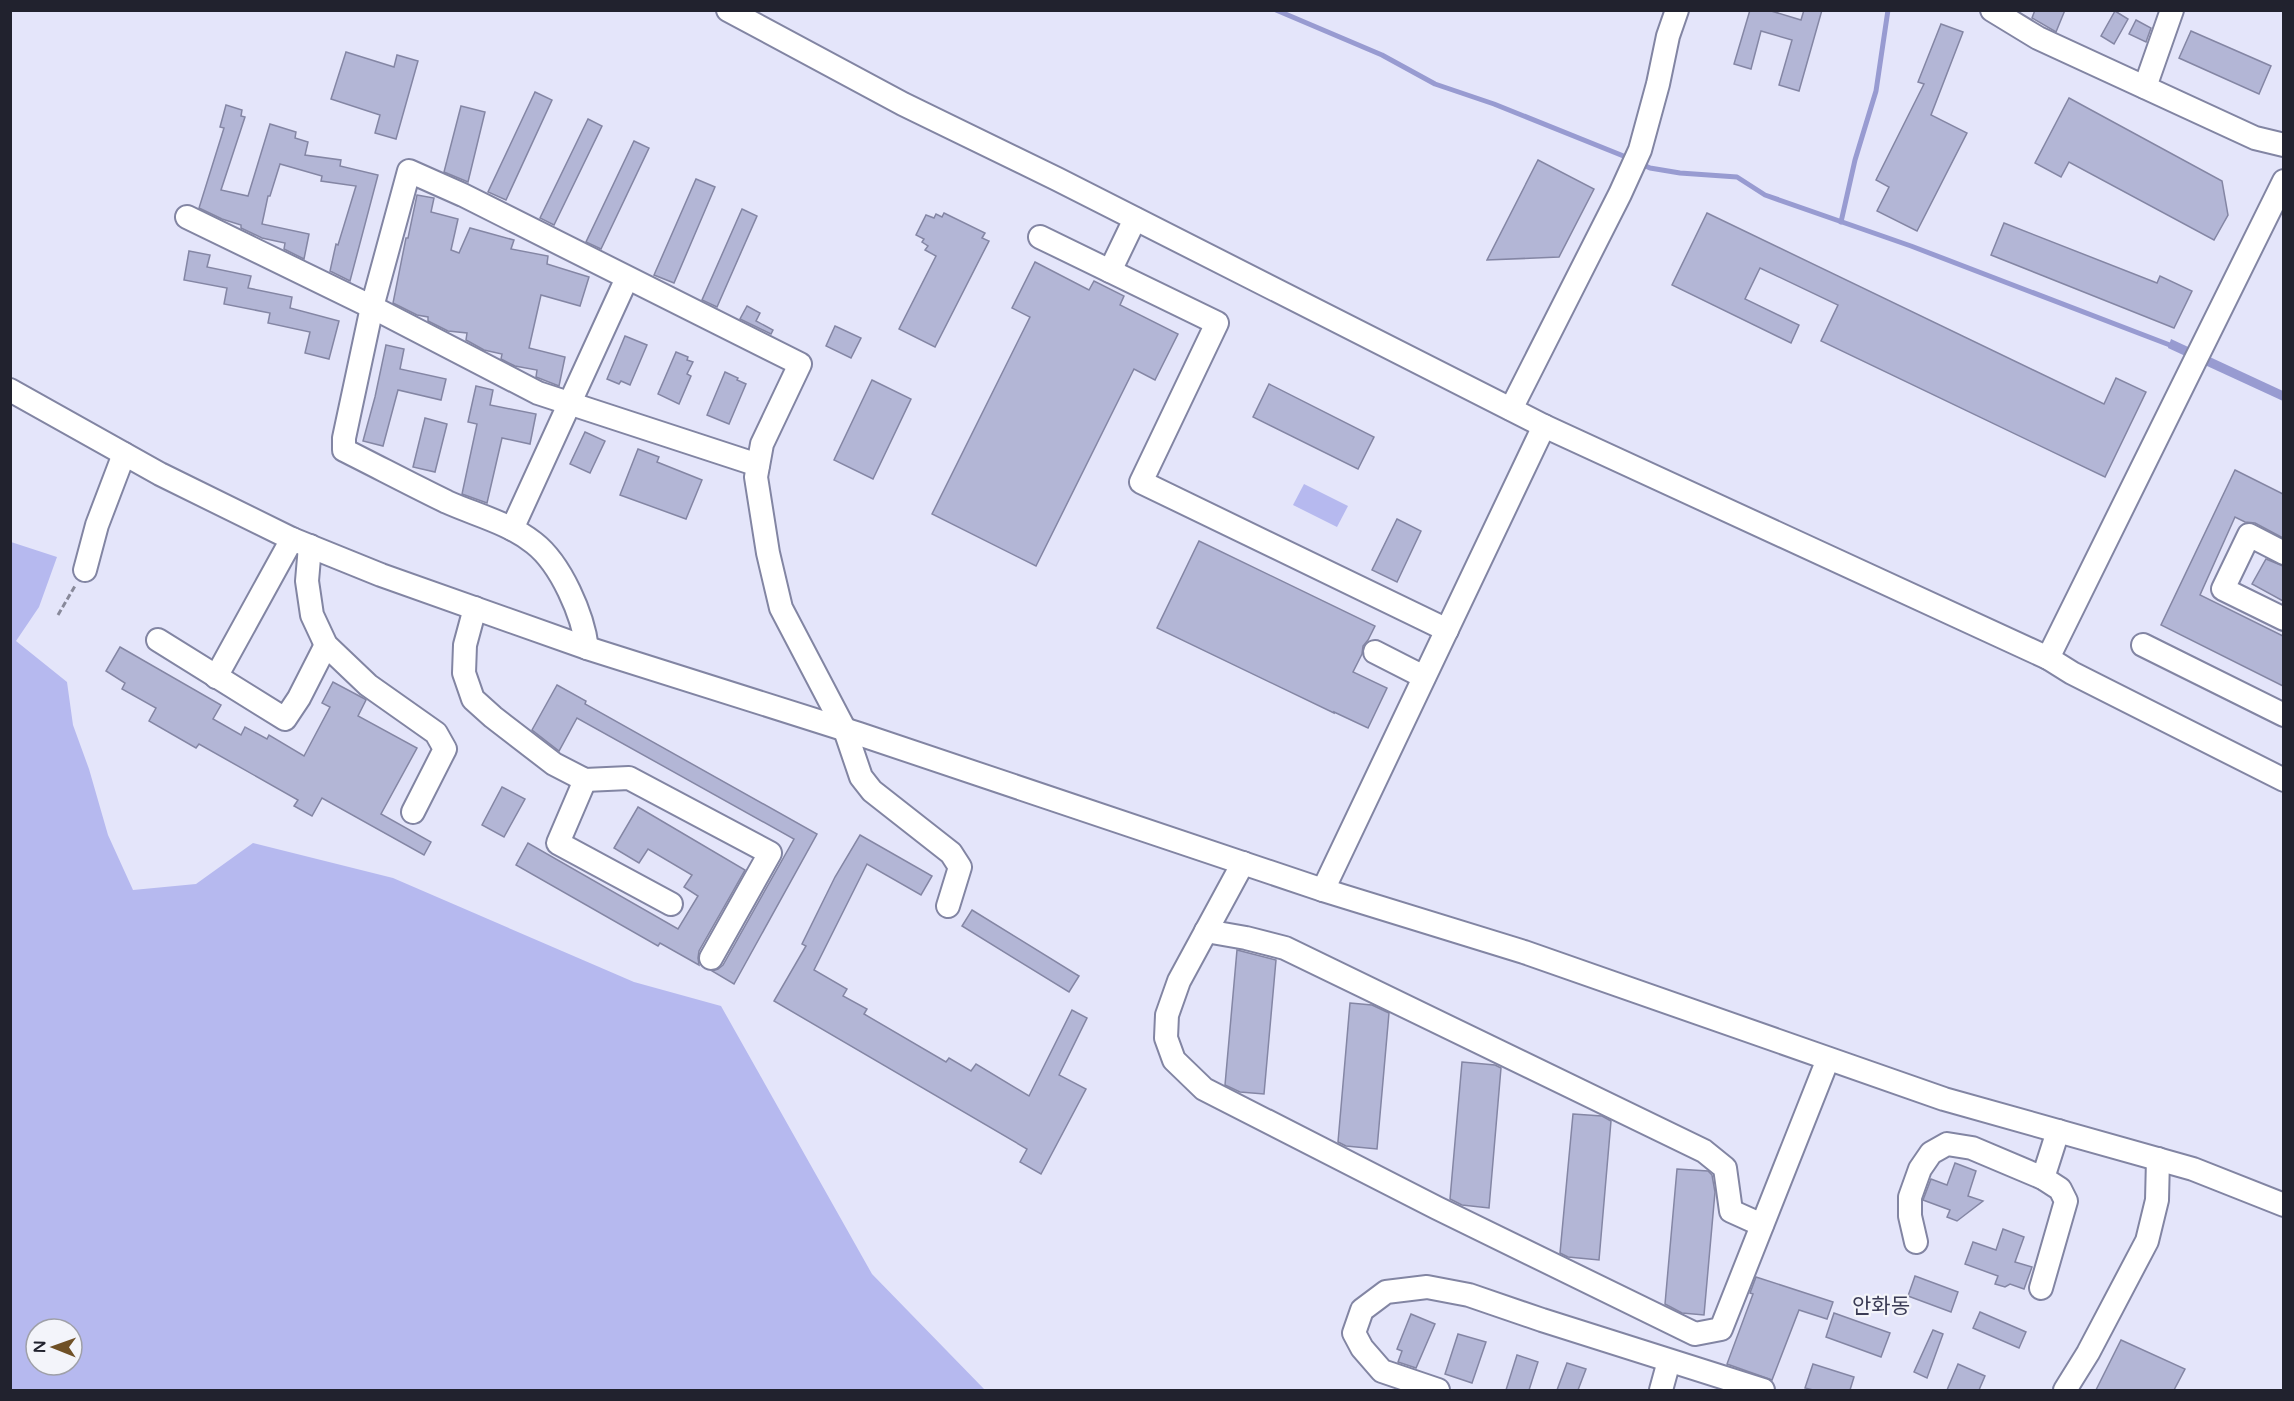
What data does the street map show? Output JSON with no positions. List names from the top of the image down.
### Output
{
  "districts": ["안화동"],
  "north": "left"
}
